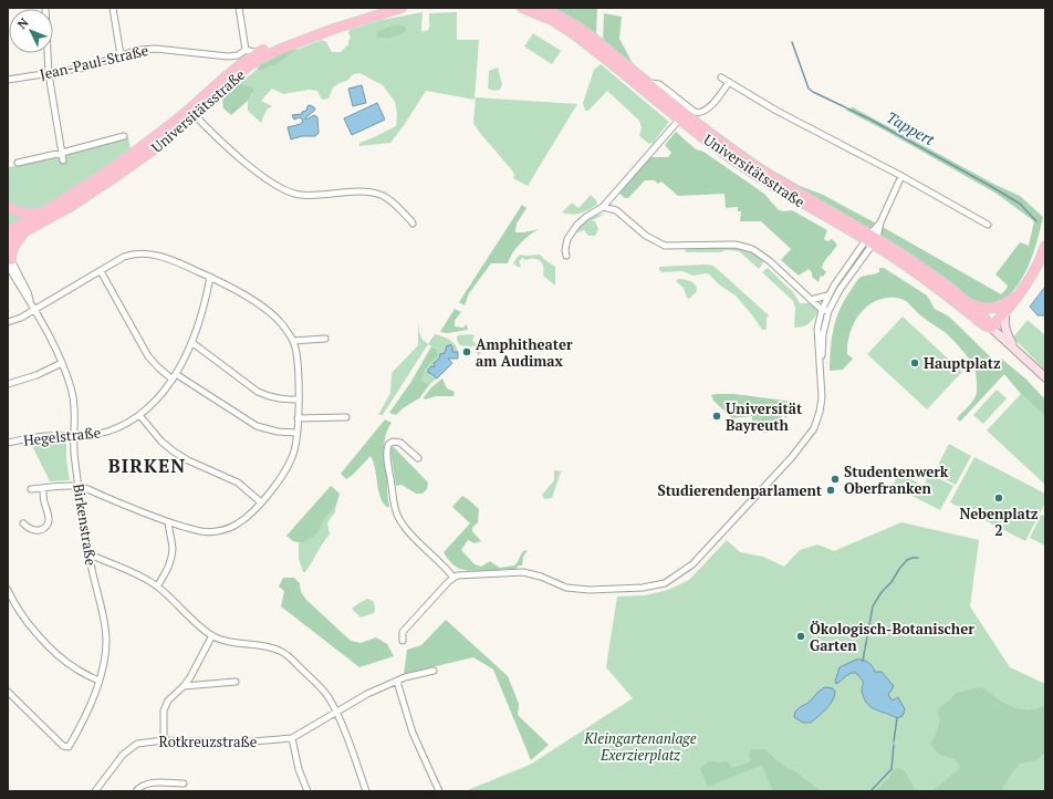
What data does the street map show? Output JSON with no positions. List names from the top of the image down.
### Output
{
  "streets": {
    "main road": ["Universitätsstraße"],
    "street": [
      "Jean-Paul-Straße",
      "Hegelstraße",
      "Birkenstraße",
      "Rotkreuzstraße"
    ]
  },
  "crossings": [
    ["Hegelstraße", "Birkenstraße"]
  ],
  "districts": ["BIRKEN"],
  "water": ["Tappert"],
  "parks": ["Kleingartenanlage Exerzierplatz"],
  "places": [
    "Amphitheater am Audimax",
    "Hauptplatz",
    "Universität Bayreuth",
    "Studentenwerk Oberfranken",
    "Studierendenparlament",
    "Nebenplatz 2",
    "Ökologisch-Botanischer Garten"
  ],
  "north": "top left"
}
